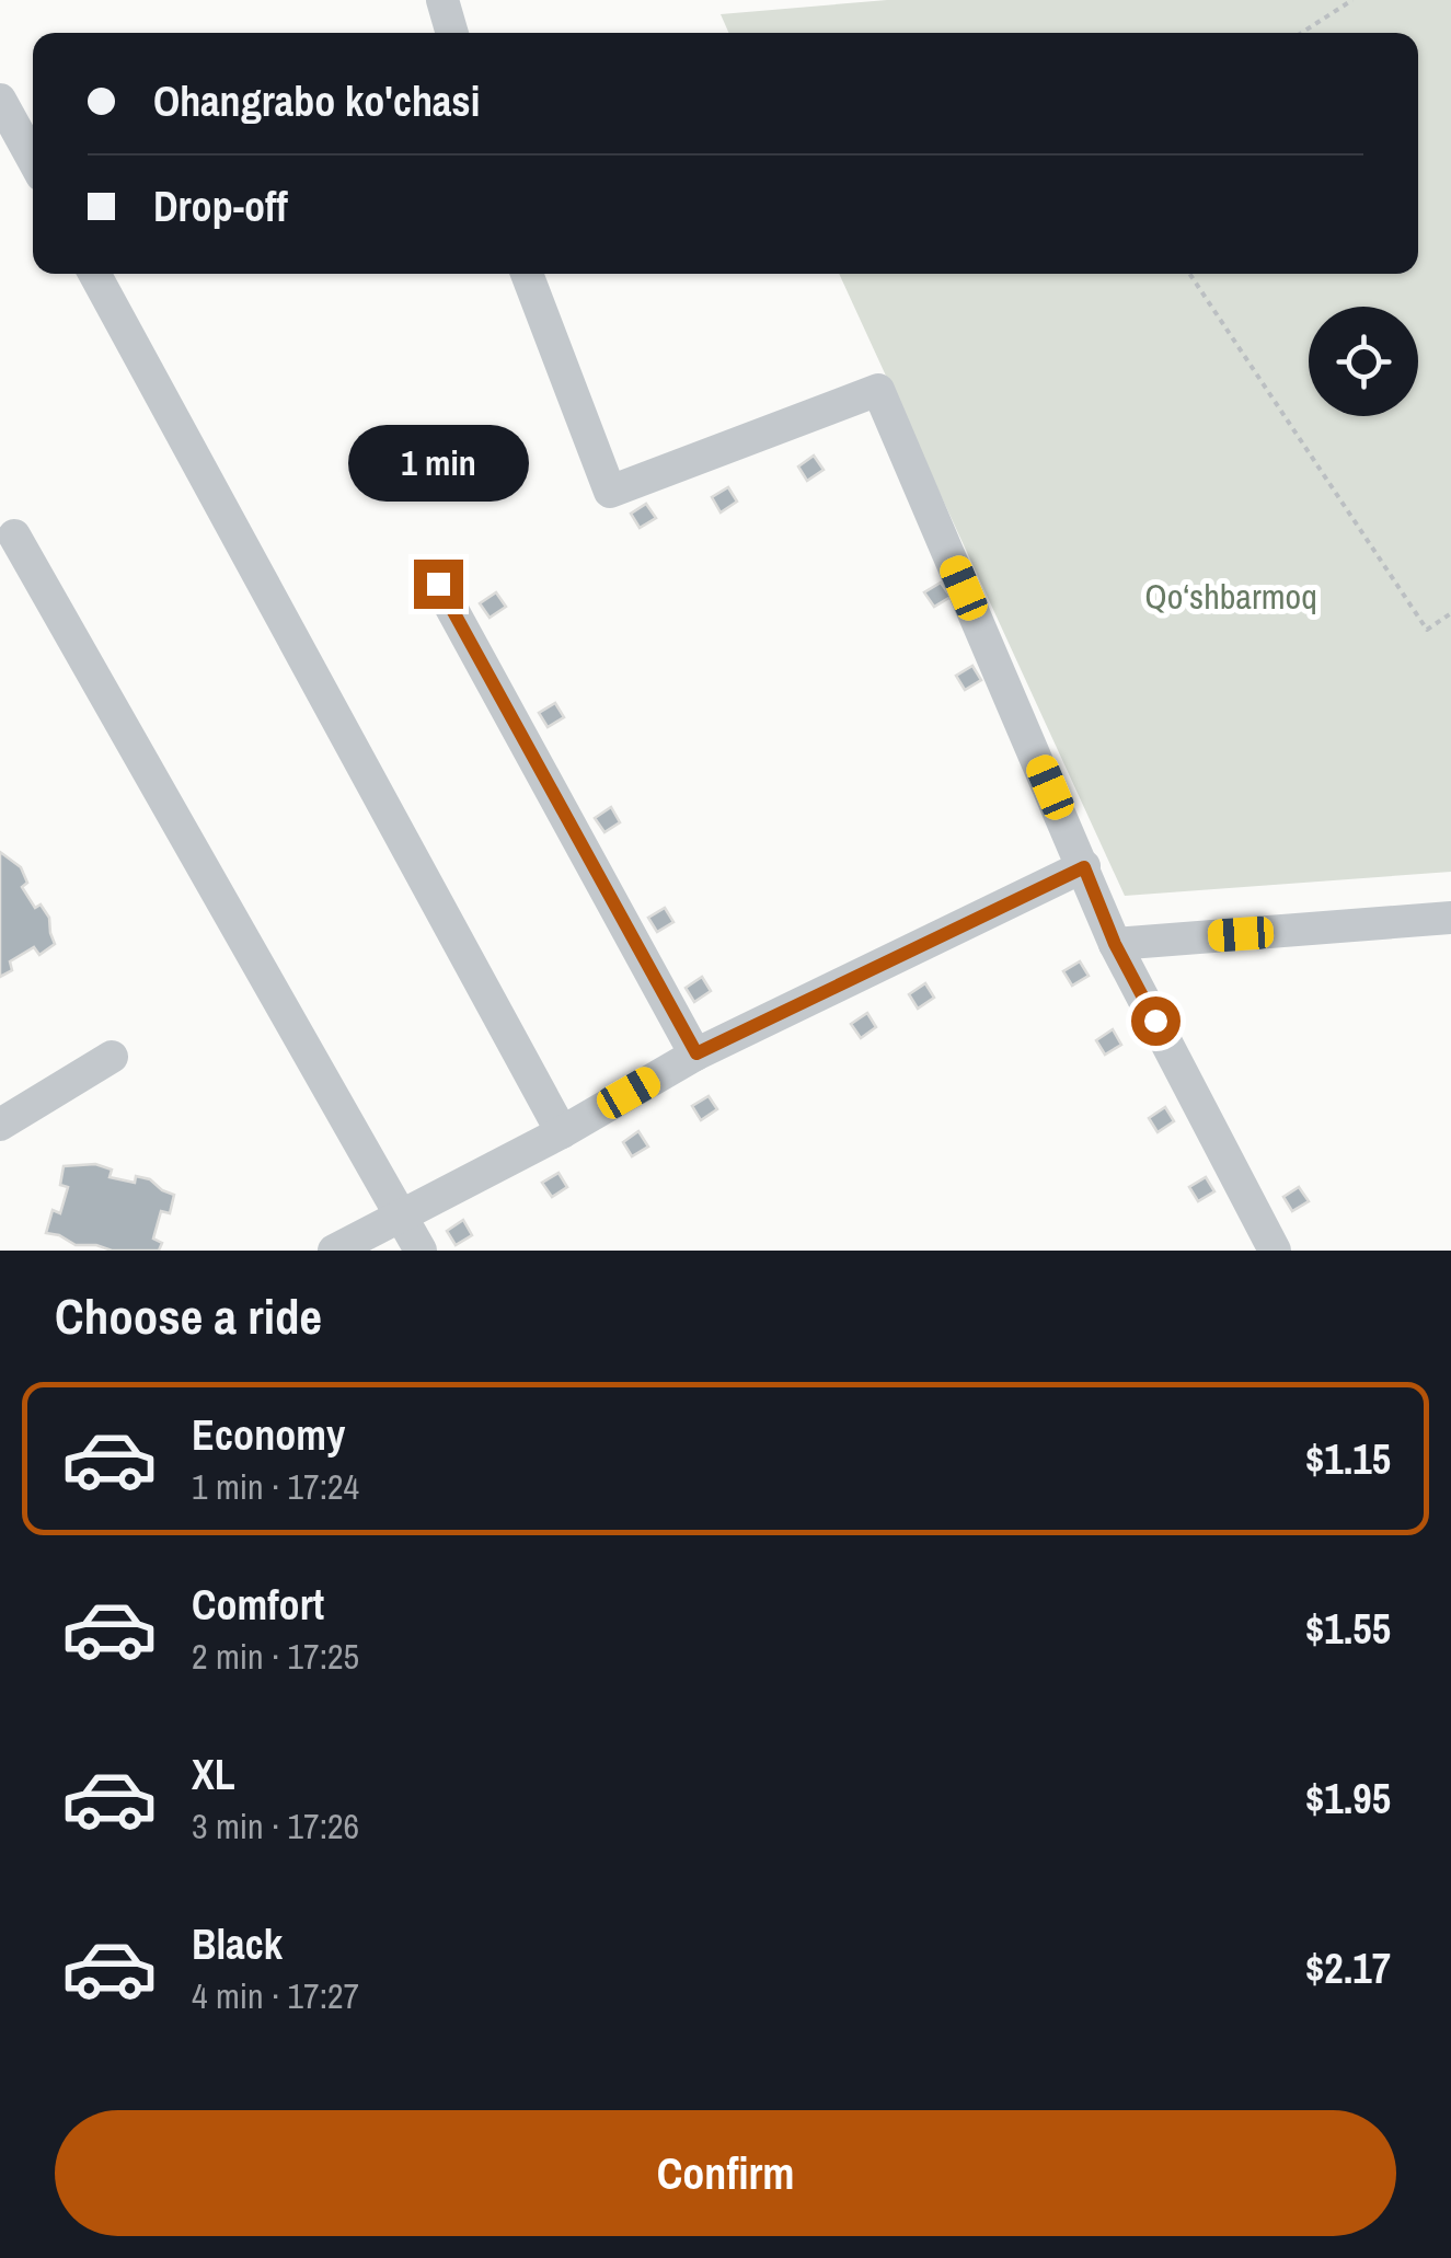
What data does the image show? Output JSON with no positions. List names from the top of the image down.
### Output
{
  "parks": ["Qo‘shbarmoq"],
  "page": {
    "banner": ["Ohangrabo ko'chasi", "Drop-off"],
    "bubble": "1 min",
    "heading": "Choose a ride",
    "list": [
      {
        "name": "Economy",
        "note": "1 min · 17:24",
        "value": "$1.15"
      },
      {
        "name": "Comfort",
        "note": "2 min · 17:25",
        "value": "$1.55"
      },
      {
        "name": "XL",
        "note": "3 min · 17:26",
        "value": "$1.95"
      },
      {
        "name": "Black",
        "note": "4 min · 17:27",
        "value": "$2.17"
      }
    ],
    "buttons": "Confirm"
  }
}
